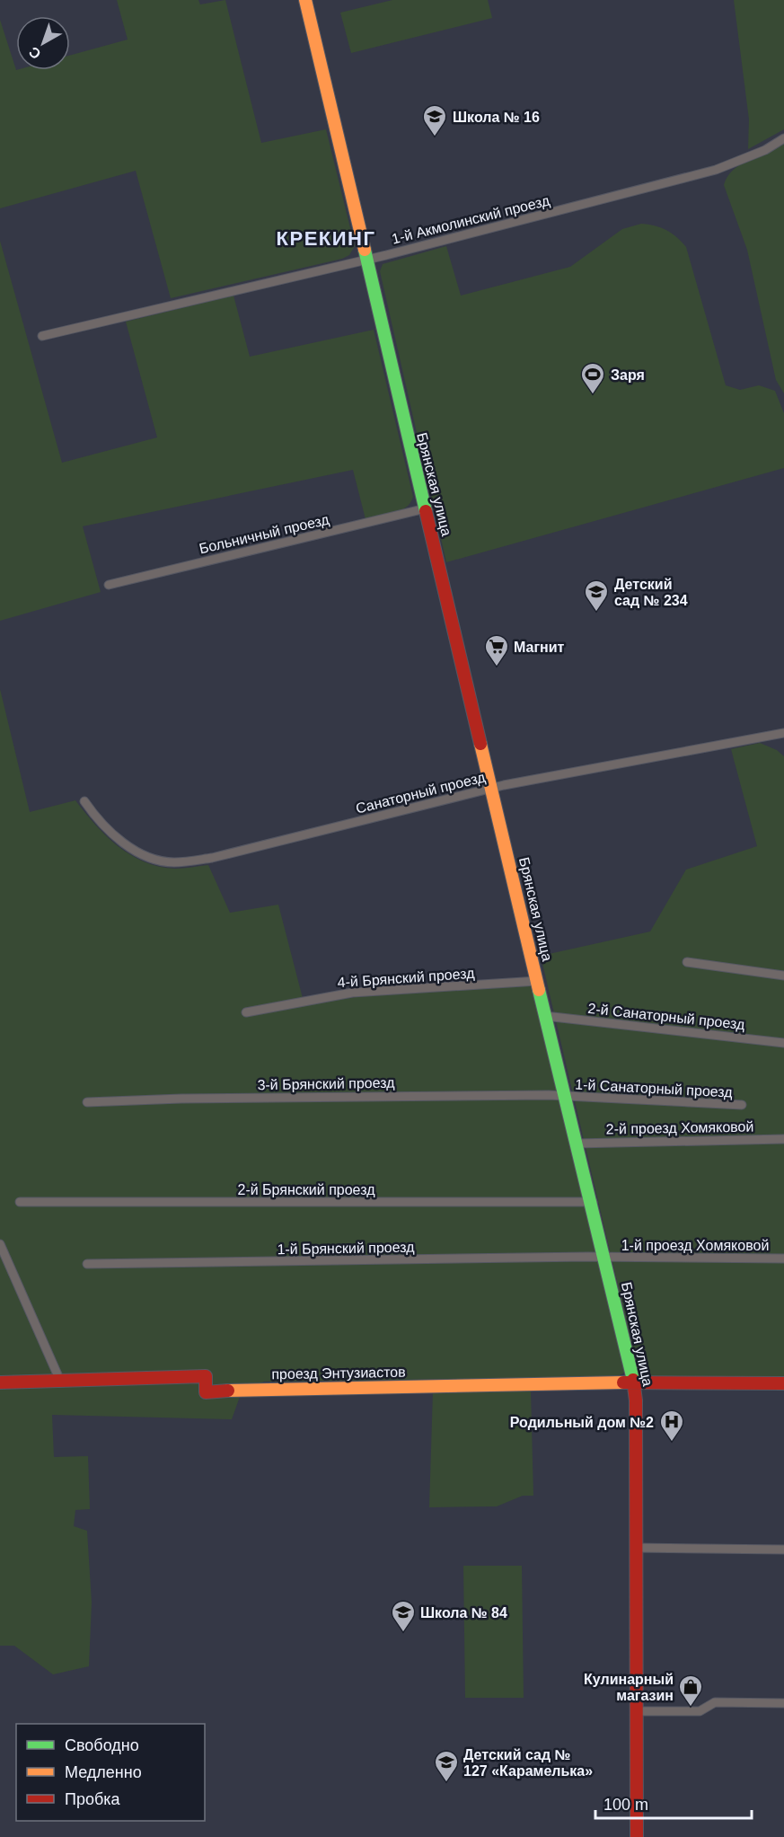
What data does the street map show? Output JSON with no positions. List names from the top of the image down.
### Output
{
  "streets": {
    "street": [
      "1-й Акмолинский проезд",
      "Брянская улица",
      "Больничный проезд",
      "Санаторный проезд",
      "4-й Брянский проезд",
      "2-й Санаторный проезд",
      "3-й Брянский проезд",
      "1-й Санаторный проезд",
      "2-й проезд Хомяковой",
      "2-й Брянский проезд",
      "1-й проезд Хомяковой",
      "1-й Брянский проезд",
      "проезд Энтузиастов"
    ]
  },
  "crossings": [
    ["1-й Акмолинский проезд", "Брянская улица"],
    ["Брянская улица", "Больничный проезд"],
    ["Брянская улица", "Санаторный проезд"],
    ["Брянская улица", "4-й Брянский проезд"],
    ["Брянская улица", "2-й Санаторный проезд"],
    ["Брянская улица", "3-й Брянский проезд"],
    ["Брянская улица", "1-й Санаторный проезд"],
    ["Брянская улица", "2-й проезд Хомяковой"],
    ["Брянская улица", "2-й Брянский проезд"],
    ["Брянская улица", "1-й проезд Хомяковой"],
    ["Брянская улица", "1-й Брянский проезд"],
    ["Брянская улица", "проезд Энтузиастов"],
    ["3-й Брянский проезд", "1-й Санаторный проезд"],
    ["1-й проезд Хомяковой", "1-й Брянский проезд"]
  ],
  "districts": ["КРЕКИНГ"],
  "places": {
    "school or university": [
      "Школа № 16",
      "Детский сад № 234",
      "Школа № 84",
      "Детский сад № 127 «Карамелька»"
    ],
    "sports": ["Заря"],
    "supermarket": ["Магнит"],
    "hospital": ["Родильный дом №2"],
    "shop": ["Кулинарный магазин"]
  },
  "legend": ["Свободно", "Медленно", "Пробка"],
  "scale_bar": "100 m",
  "north": "bottom left"
}
